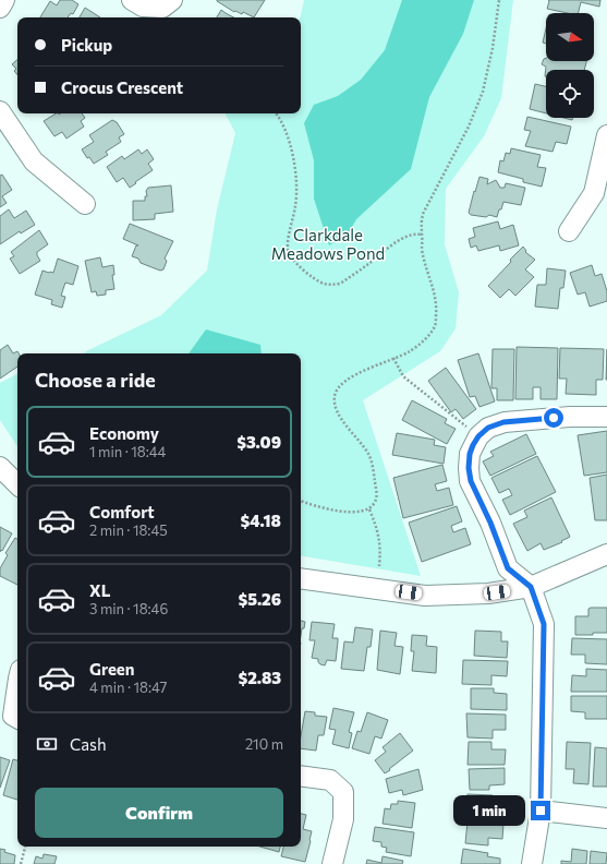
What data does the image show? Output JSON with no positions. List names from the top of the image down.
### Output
{
  "parks": ["Clarkdale Meadows Pond"],
  "north": "right",
  "page": {
    "banner": ["Pickup", "Crocus Crescent"],
    "heading": "Choose a ride",
    "list": [
      {
        "name": "Economy",
        "note": "1 min · 18:44",
        "value": "$3.09"
      },
      {
        "name": "Comfort",
        "note": "2 min · 18:45",
        "value": "$4.18"
      },
      {
        "name": "XL",
        "note": "3 min · 18:46",
        "value": "$5.26"
      },
      {
        "name": "Green",
        "note": "4 min · 18:47",
        "value": "$2.83"
      }
    ],
    "pay": ["Cash", "210 m"],
    "buttons": "Confirm",
    "bubble": "1 min"
  }
}
